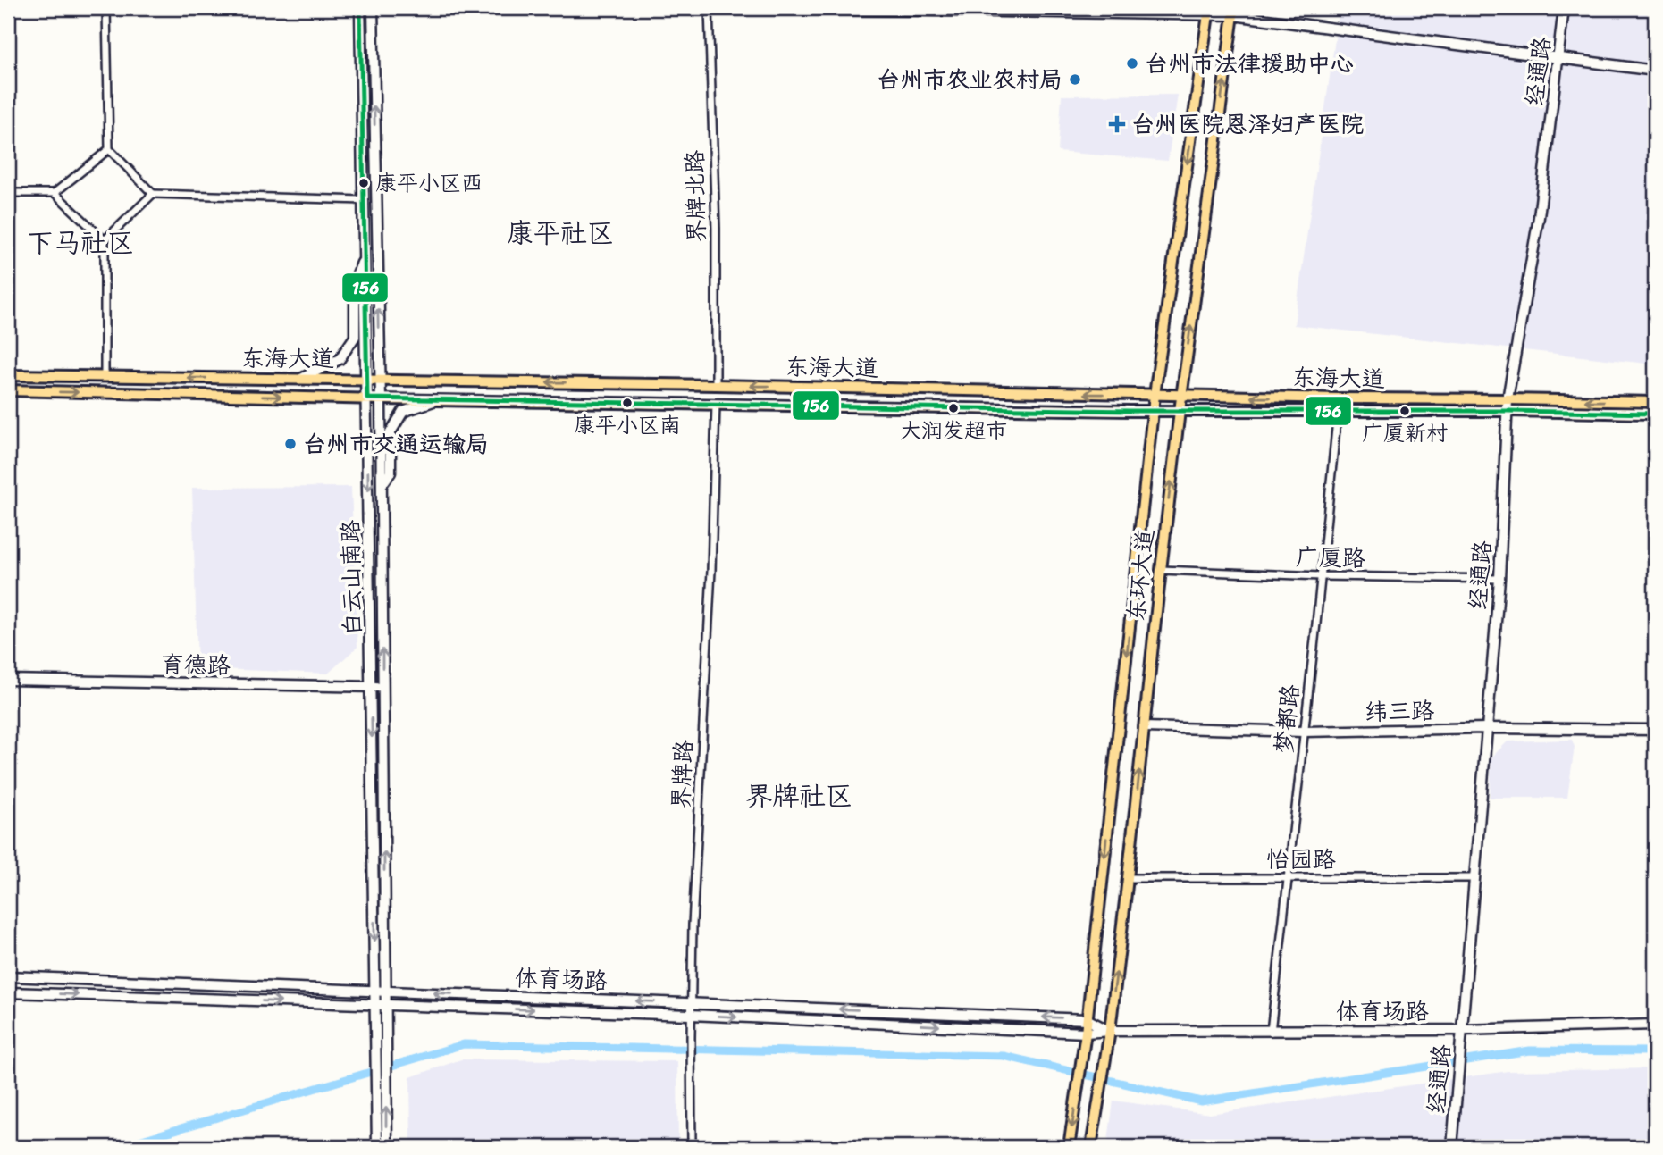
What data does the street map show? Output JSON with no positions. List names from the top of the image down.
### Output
{
  "streets": {
    "main road": [
      "经通路",
      "东海大道",
      "东环大道",
      "白云山南路",
      "育德路",
      "纬三路",
      "体育场路"
    ],
    "street": [
      "界牌北路",
      "广厦路",
      "梦都路",
      "界牌路",
      "怡园路"
    ]
  },
  "crossings": [
    ["经通路", "东海大道"],
    ["经通路", "广厦路"],
    ["经通路", "纬三路"],
    ["经通路", "怡园路"],
    ["经通路", "体育场路"],
    ["界牌北路", "东海大道"],
    ["东海大道", "东环大道"],
    ["东海大道", "白云山南路"],
    ["东海大道", "梦都路"],
    ["东海大道", "界牌路"],
    ["广厦路", "东环大道"],
    ["广厦路", "梦都路"],
    ["东环大道", "纬三路"],
    ["东环大道", "怡园路"],
    ["东环大道", "体育场路"],
    ["白云山南路", "育德路"],
    ["白云山南路", "体育场路"],
    ["纬三路", "梦都路"],
    ["梦都路", "怡园路"],
    ["梦都路", "体育场路"],
    ["界牌路", "体育场路"]
  ],
  "districts": ["康平社区", "下马社区", "界牌社区"],
  "places": {
    "other": [
      "台州市法律援助中心",
      "台州市农业农村局",
      "康平小区西",
      "康平小区南",
      "大润发超市",
      "广厦新村",
      "台州市交通运输局"
    ],
    "health": ["台州医院恩泽妇产医院"]
  },
  "lines": ["transit line 156"]
}
